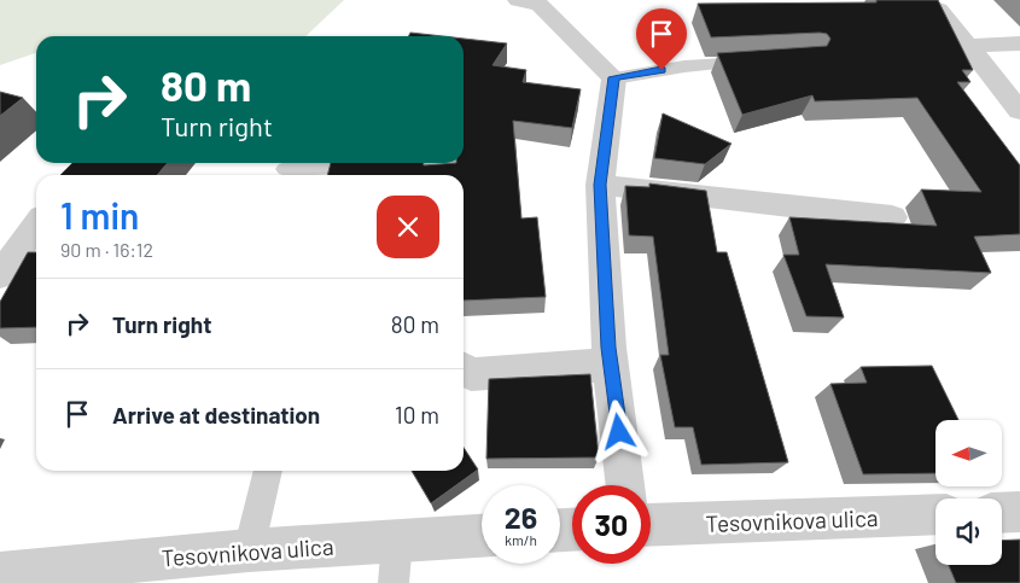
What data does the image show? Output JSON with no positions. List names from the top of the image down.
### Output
{
  "streets": {
    "street": ["Tesovnikova ulica"]
  },
  "north": "left",
  "page": {
    "turn": ["80 m", "Turn right"],
    "heading": ["1 min", "90 m · 16:12"],
    "list": [
      {
        "name": "Turn right",
        "value": "80 m"
      },
      {
        "name": "Arrive at destination",
        "value": "10 m"
      }
    ],
    "speed": "26 km/h",
    "limit": "30"
  }
}
